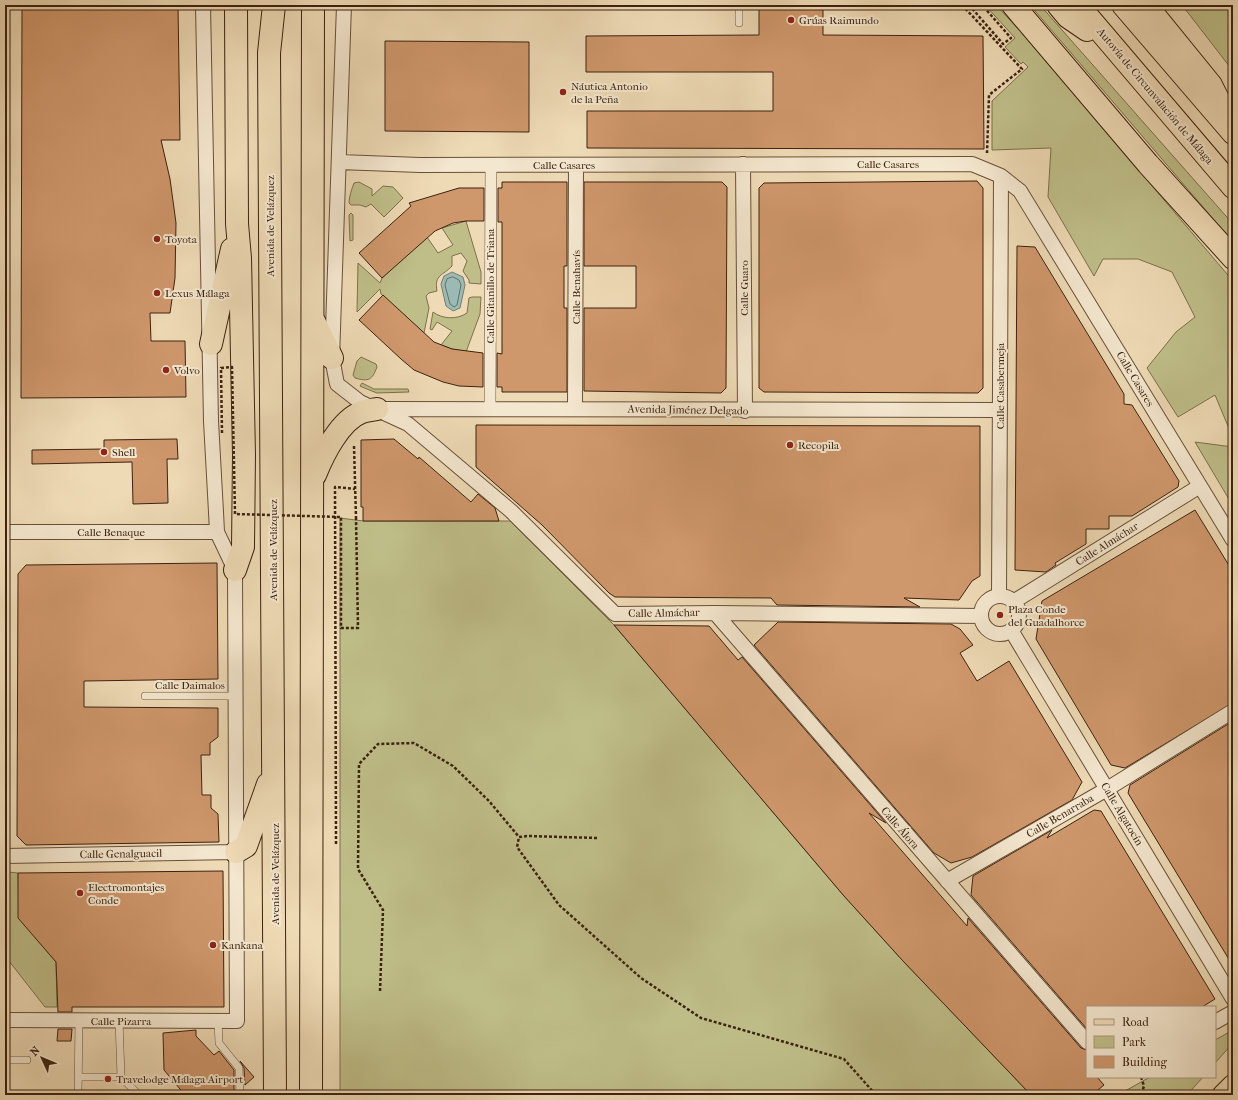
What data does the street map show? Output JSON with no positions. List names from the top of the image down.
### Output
{
  "streets": {
    "main road": ["Autovía de Circunvalación de Málaga", "Avenida de Velázquez"],
    "street": [
      "Calle Casares",
      "Calle Gitanillo de Triana",
      "Calle Benahavís",
      "Calle Guaro",
      "Calle Casabermeja",
      "Avenida Jiménez Delgado",
      "Calle Benaque",
      "Calle Almáchar",
      "Calle Algatocín",
      "Calle Benarraba",
      "Calle Álora",
      "Calle Genalguacil",
      "Calle Pizarra"
    ],
    "lane": ["Calle Daimalos"]
  },
  "crossings": [
    ["Calle Casares", "Calle Gitanillo de Triana"],
    ["Calle Casares", "Calle Benahavís"],
    ["Calle Casares", "Calle Guaro"],
    ["Calle Casares", "Calle Casabermeja"],
    ["Calle Casares", "Calle Almáchar"],
    ["Calle Gitanillo de Triana", "Avenida Jiménez Delgado"],
    ["Calle Benahavís", "Avenida Jiménez Delgado"],
    ["Calle Guaro", "Avenida Jiménez Delgado"],
    ["Calle Casabermeja", "Avenida Jiménez Delgado"],
    ["Calle Casabermeja", "Calle Almáchar"],
    ["Calle Casabermeja", "Calle Algatocín"],
    ["Avenida Jiménez Delgado", "Calle Almáchar"],
    ["Calle Almáchar", "Calle Algatocín"],
    ["Calle Almáchar", "Calle Álora"],
    ["Calle Algatocín", "Calle Benarraba"],
    ["Calle Benarraba", "Calle Álora"],
    ["Calle Genalguacil", "Calle Pizarra"]
  ],
  "places": [
    "Grúas Raimundo",
    "Náutica Antonio de la Peña",
    "Toyota",
    "Lexus Málaga",
    "Volvo",
    "Recopila",
    "Shell",
    "Plaza Conde del Guadalhorce",
    "Electromontajes Conde",
    "Kankana",
    "Travelodge Málaga Airport"
  ],
  "legend": ["Road", "Park", "Building"],
  "north": "top left"
}
